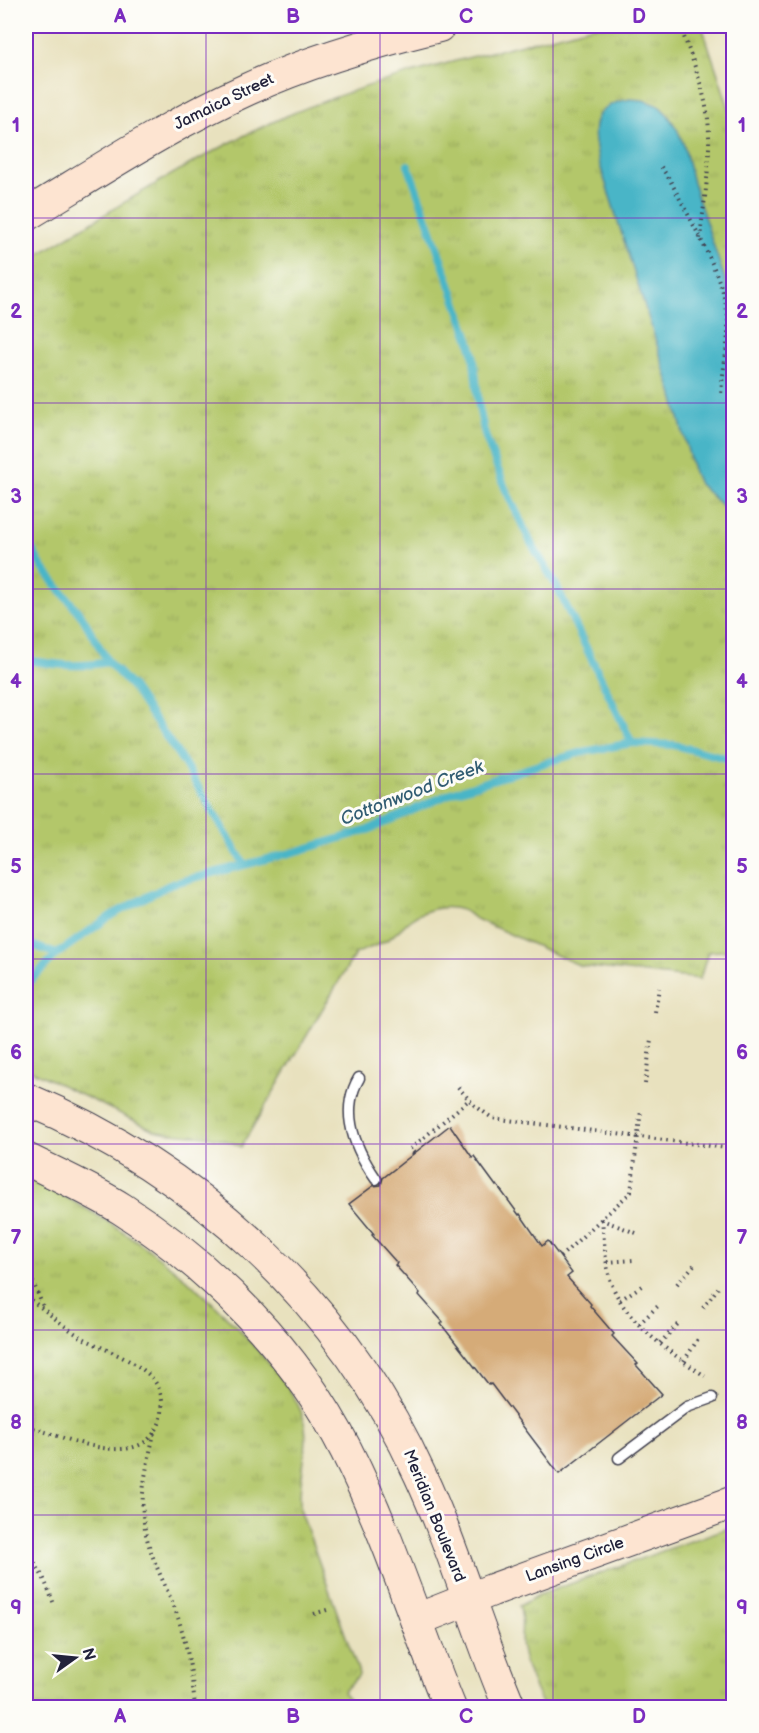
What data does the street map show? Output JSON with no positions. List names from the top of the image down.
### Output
{
  "streets": {
    "main road": ["Jamaica Street", "Meridian Boulevard", "Lansing Circle"]
  },
  "crossings": [
    ["Meridian Boulevard", "Lansing Circle"]
  ],
  "water": ["Cottonwood Creek"],
  "north": "right",
  "grid": {
    "columns": [
      "A",
      "B",
      "C",
      "D"
    ],
    "rows": [
      "1",
      "2",
      "3",
      "4",
      "5",
      "6",
      "7",
      "8",
      "9"
    ]
  }
}
